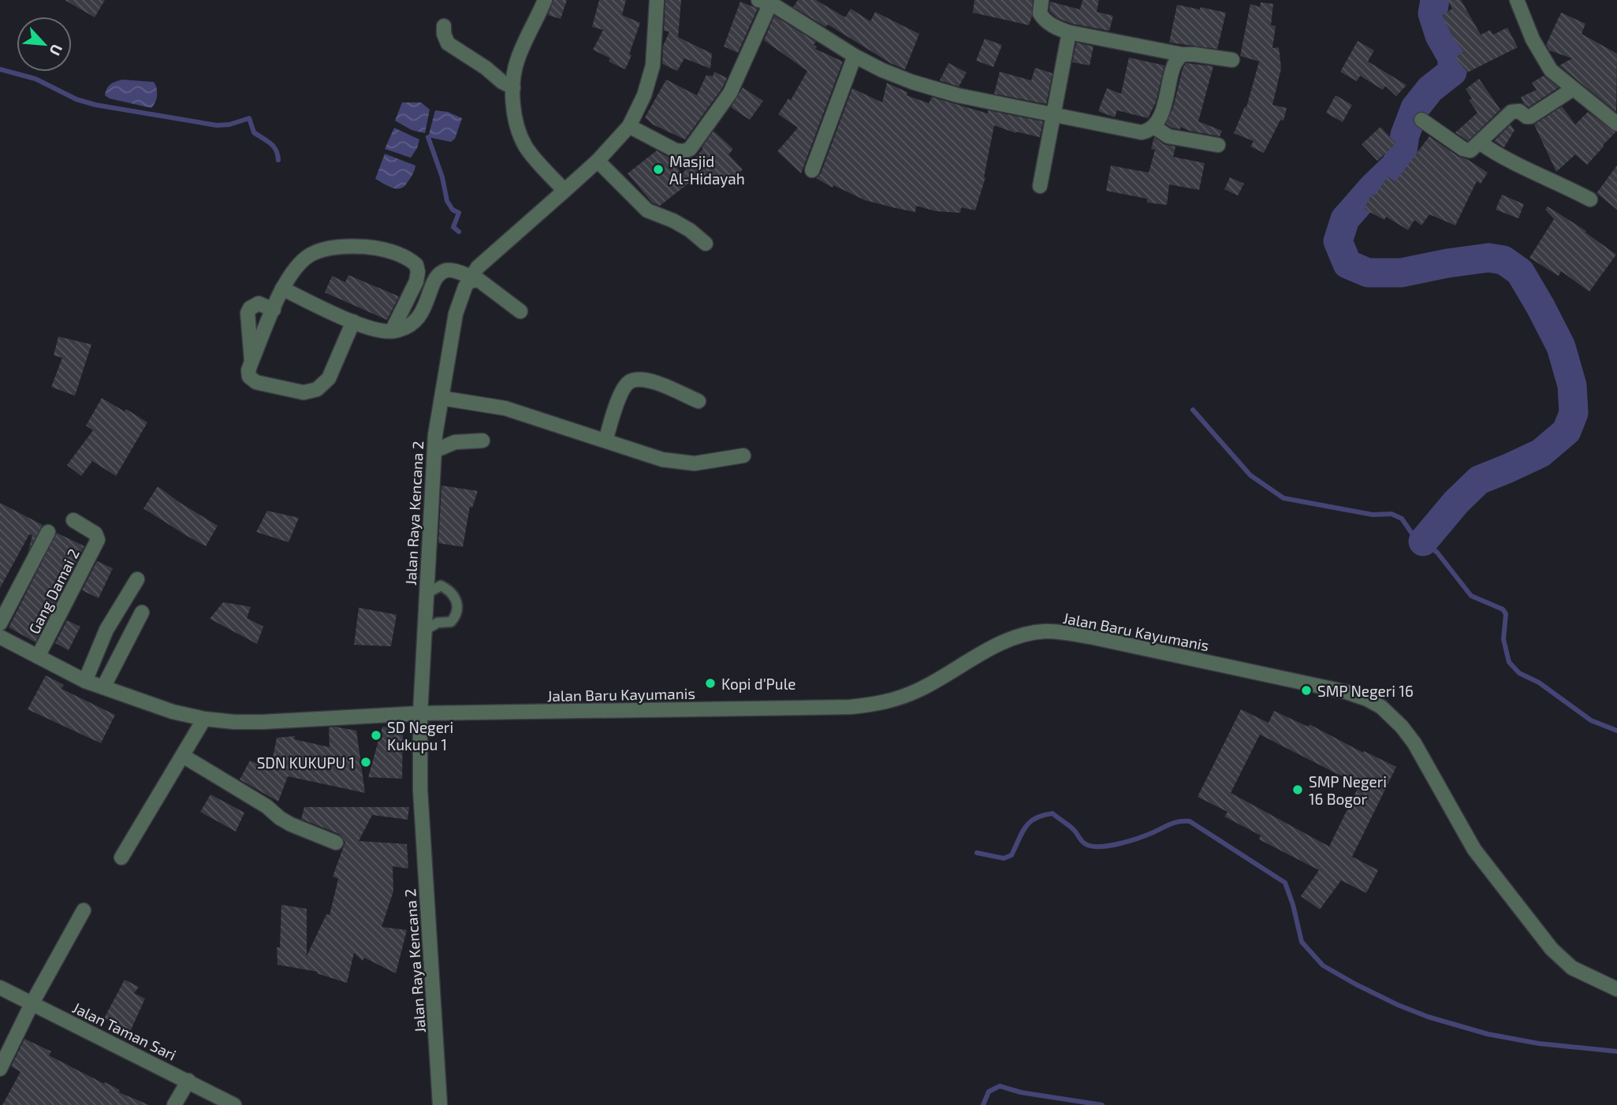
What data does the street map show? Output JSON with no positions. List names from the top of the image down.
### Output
{
  "streets": {
    "street": [
      "Jalan Raya Kencana 2",
      "Gang Damai 2",
      "Jalan Baru Kayumanis",
      "Jalan Taman Sari"
    ]
  },
  "crossings": [
    ["Jalan Raya Kencana 2", "Jalan Baru Kayumanis"],
    ["Gang Damai 2", "Jalan Baru Kayumanis"]
  ],
  "places": [
    "Masjid Al-Hidayah",
    "Kopi d'Pule",
    "SMP Negeri 16",
    "SD Negeri Kukupu 1",
    "SDN KUKUPU 1",
    "SMP Negeri 16 Bogor"
  ],
  "north": "bottom right"
}
